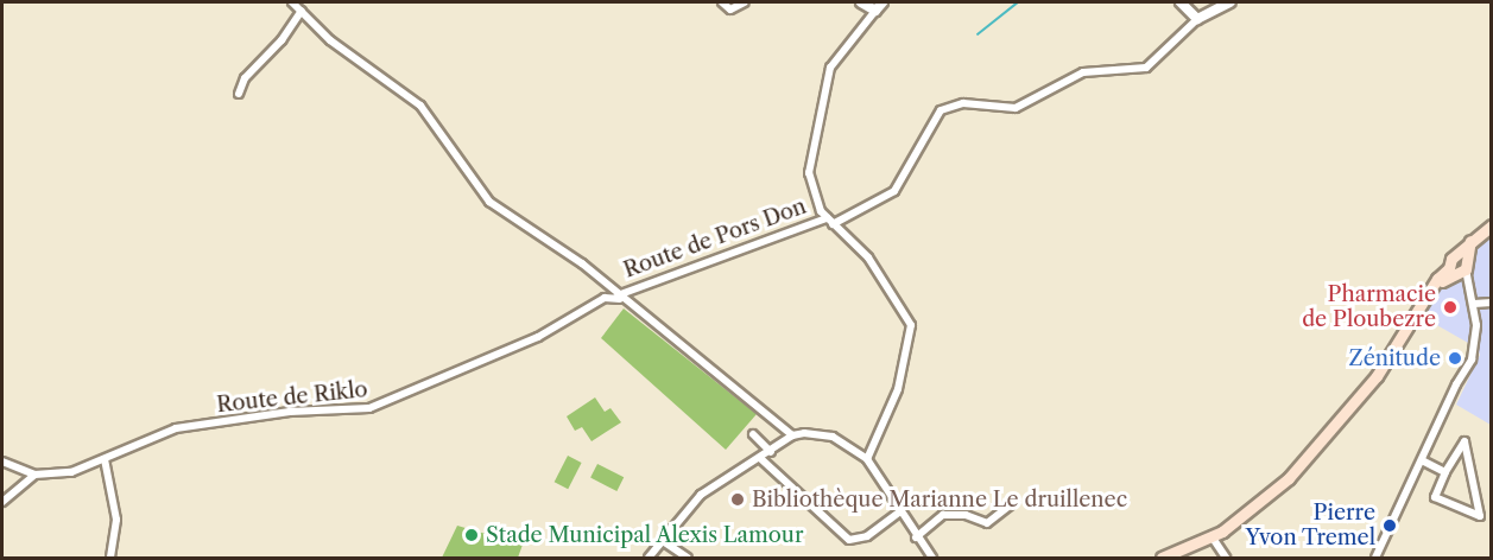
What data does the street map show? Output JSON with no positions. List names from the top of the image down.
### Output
{
  "streets": {
    "street": ["Route de Pors Don", "Route de Riklo"]
  },
  "places": [
    "Pharmacie de Ploubezre",
    "Zénitude",
    "Bibliothèque Marianne Le druillenec",
    "Pierre Yvon Tremel",
    "Stade Municipal Alexis Lamour"
  ]
}
